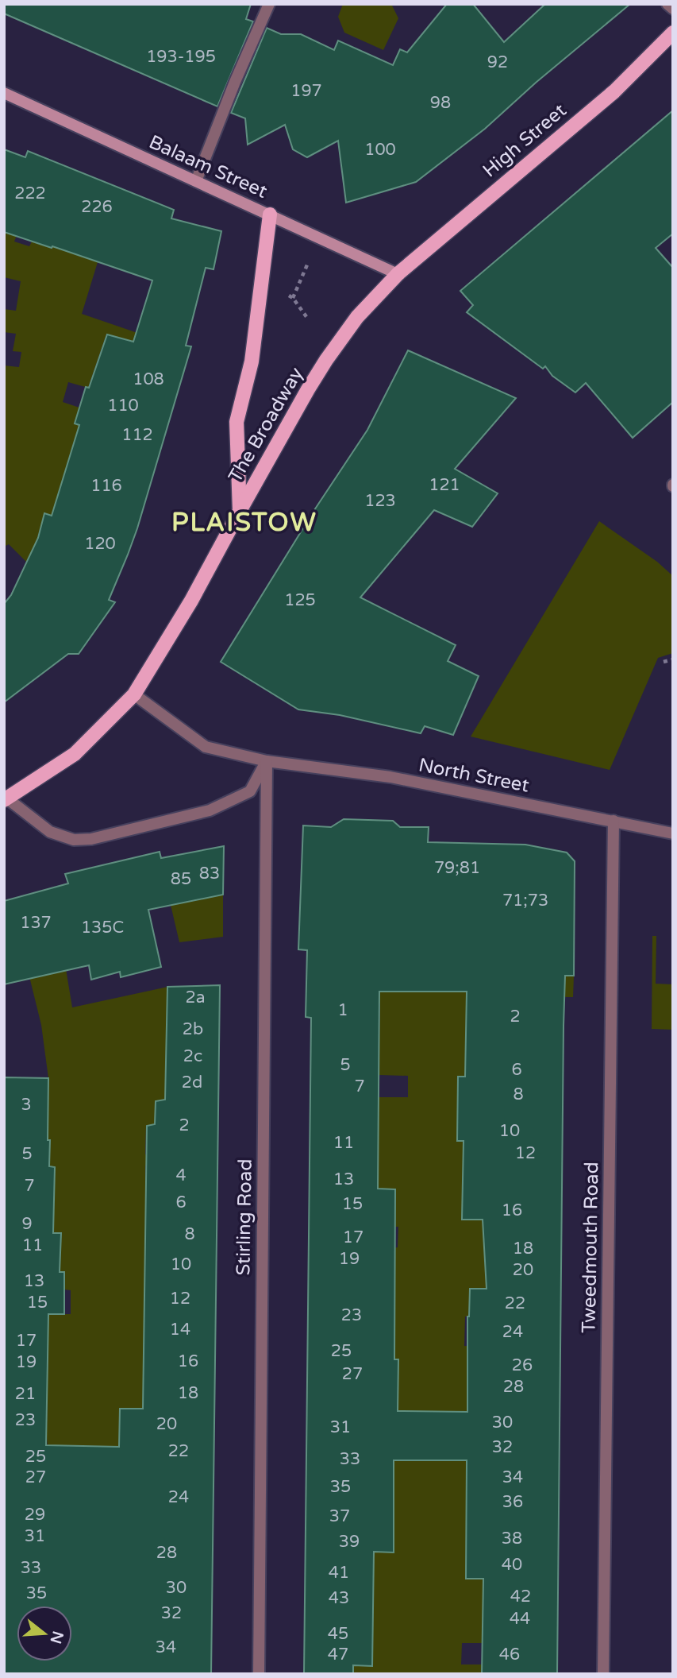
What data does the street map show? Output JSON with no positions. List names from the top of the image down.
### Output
{
  "streets": {
    "main road": ["High Street", "Balaam Street", "The Broadway"],
    "street": ["North Street", "Stirling Road", "Tweedmouth Road"]
  },
  "crossings": [
    ["High Street", "Balaam Street"],
    ["High Street", "The Broadway"],
    ["Balaam Street", "The Broadway"],
    ["The Broadway", "North Street"],
    ["North Street", "Stirling Road"],
    ["North Street", "Tweedmouth Road"]
  ],
  "districts": ["PLAISTOW"],
  "house_numbers": [
    "193-195",
    "92",
    "197",
    "98",
    "100",
    "222",
    "226",
    "108",
    "110",
    "112",
    "121",
    "116",
    "123",
    "120",
    "125",
    "79;81",
    "83",
    "85",
    "71;73",
    "137",
    "135C",
    "2a",
    "1",
    "2",
    "2b",
    "2c",
    "5",
    "6",
    "2d",
    "7",
    "8",
    "3",
    "2",
    "10",
    "11",
    "12",
    "5",
    "4",
    "13",
    "7",
    "6",
    "15",
    "16",
    "9",
    "8",
    "17",
    "11",
    "18",
    "19",
    "10",
    "20",
    "13",
    "12",
    "15",
    "22",
    "23",
    "14",
    "24",
    "17",
    "25",
    "16",
    "19",
    "26",
    "27",
    "28",
    "18",
    "21",
    "23",
    "30",
    "20",
    "31",
    "32",
    "22",
    "25",
    "33",
    "27",
    "34",
    "35",
    "24",
    "36",
    "29",
    "37",
    "31",
    "38",
    "39",
    "28",
    "40",
    "33",
    "41",
    "30",
    "35",
    "42",
    "43",
    "32",
    "44",
    "45",
    "34",
    "47",
    "46"
  ],
  "north": "right"
}
